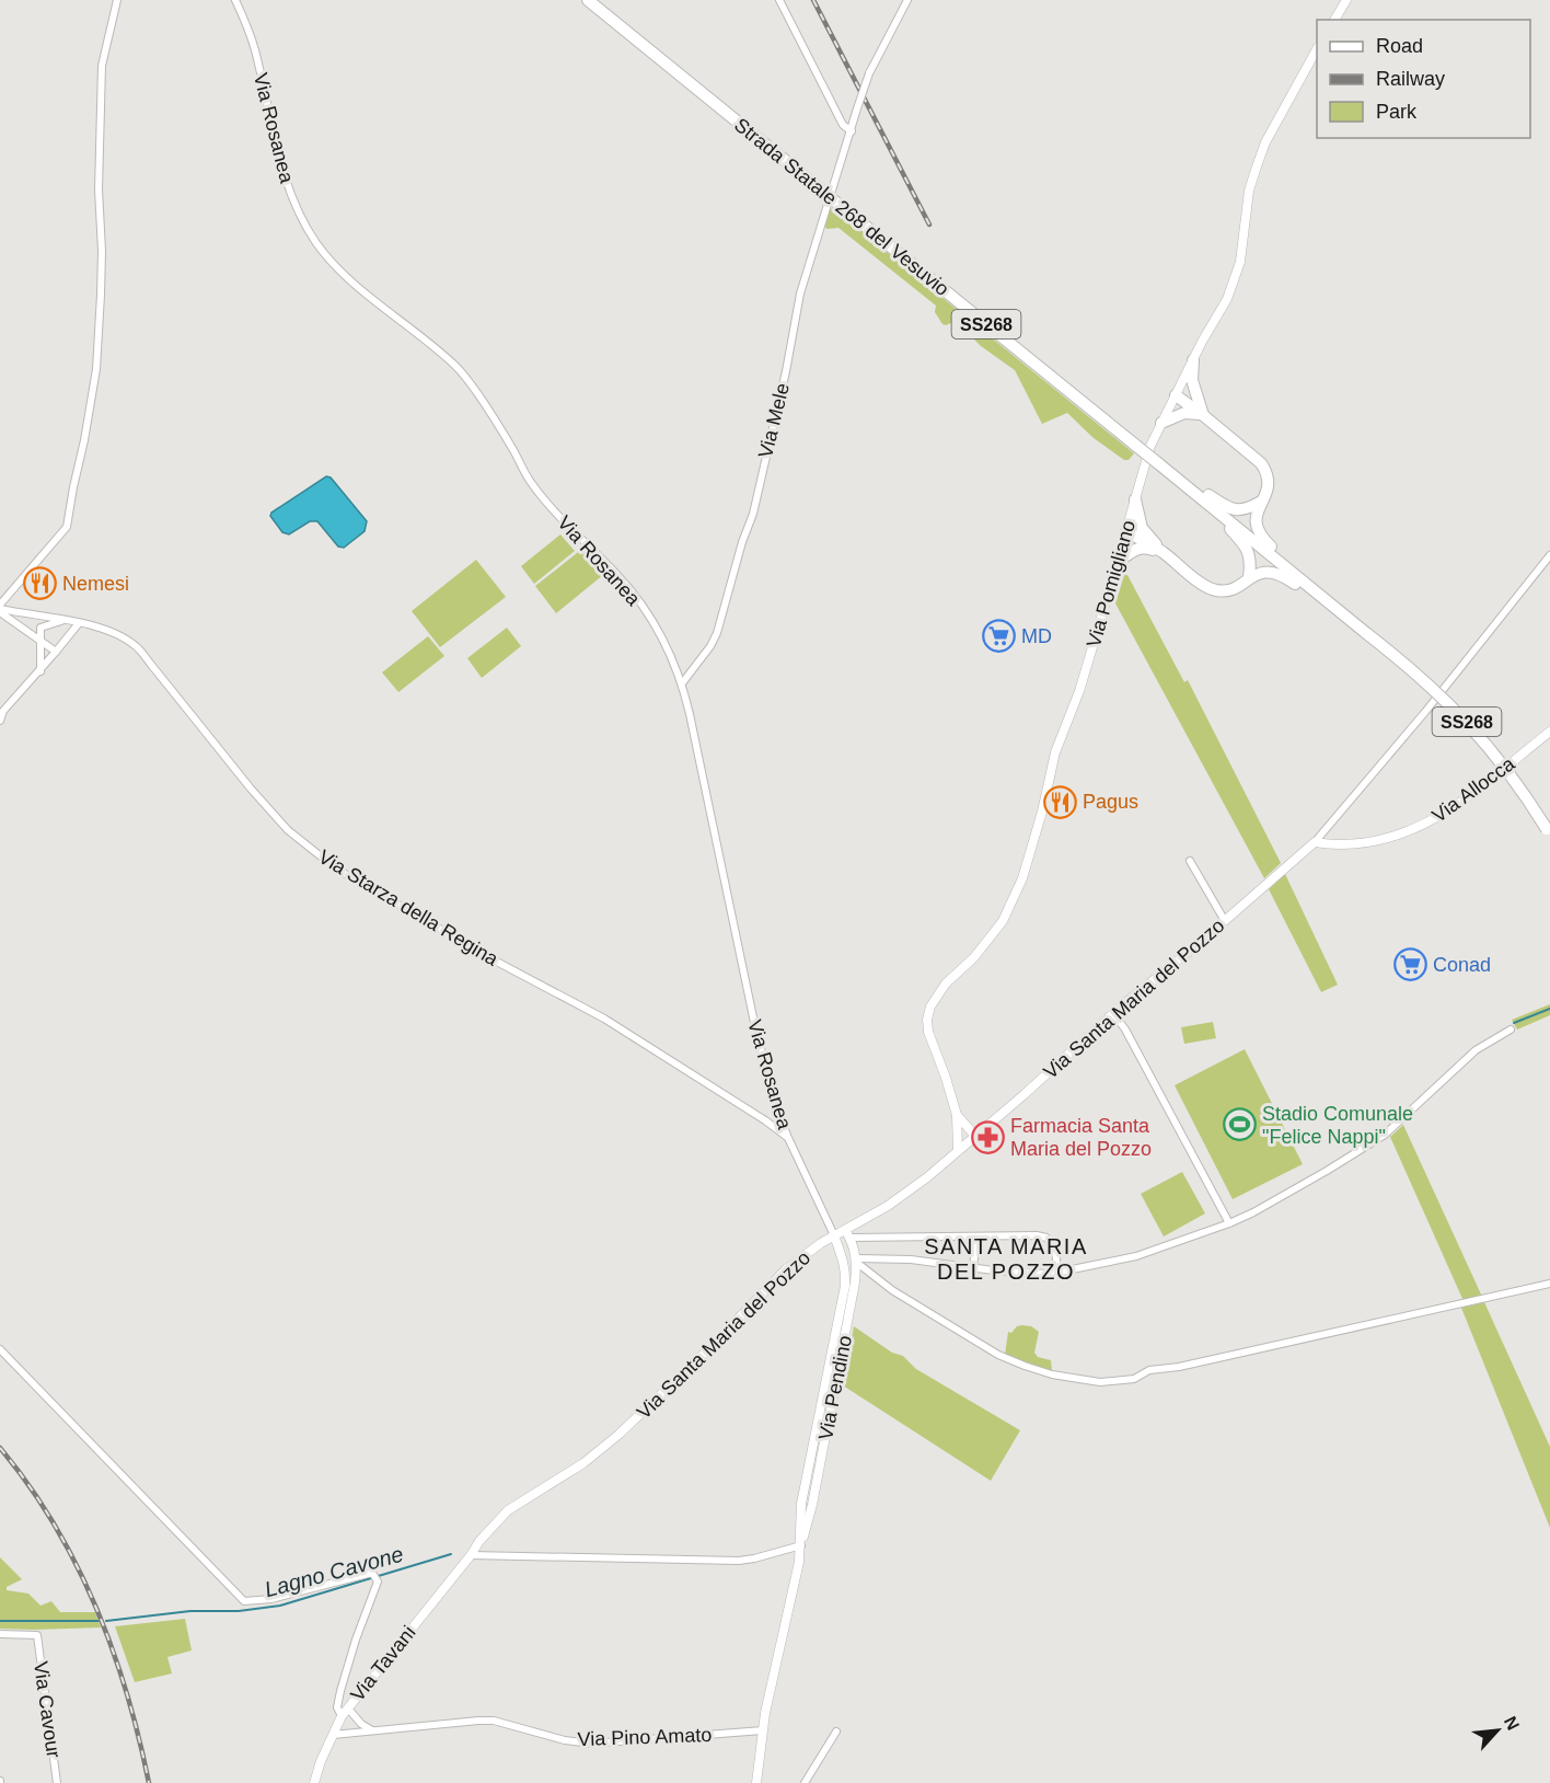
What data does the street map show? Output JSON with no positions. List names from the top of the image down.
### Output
{
  "streets": {
    "highway": ["Strada Statale 268 del Vesuvio", "SS268"],
    "street": [
      "Via Rosanea",
      "Via Mele",
      "Via Pomigliano",
      "Via Allocca",
      "Via Starza della Regina",
      "Via Santa Maria del Pozzo",
      "Via Pendino",
      "Via Tavani",
      "Via Cavour",
      "Via Pino Amato"
    ]
  },
  "crossings": [
    ["Via Rosanea", "Via Mele"],
    ["Via Rosanea", "Via Starza della Regina"],
    ["Via Rosanea", "Via Santa Maria del Pozzo"],
    ["Via Rosanea", "Via Pendino"],
    ["Strada Statale 268 del Vesuvio", "SS268"],
    ["Via Pomigliano", "Via Santa Maria del Pozzo"],
    ["Via Allocca", "Via Santa Maria del Pozzo"],
    ["Via Santa Maria del Pozzo", "Via Pendino"],
    ["Via Santa Maria del Pozzo", "Via Tavani"],
    ["Via Pendino", "Via Pino Amato"],
    ["Via Tavani", "Via Pino Amato"]
  ],
  "districts": ["SANTA MARIA DEL POZZO"],
  "water": ["Lagno Cavone"],
  "places": {
    "restaurant": ["Nemesi", "Pagus"],
    "supermarket": ["MD", "Conad"],
    "sports": ["Stadio Comunale \"Felice Nappi\""],
    "pharmacy": ["Farmacia Santa Maria del Pozzo"]
  },
  "legend": ["Road", "Railway", "Park"],
  "north": "top right"
}
